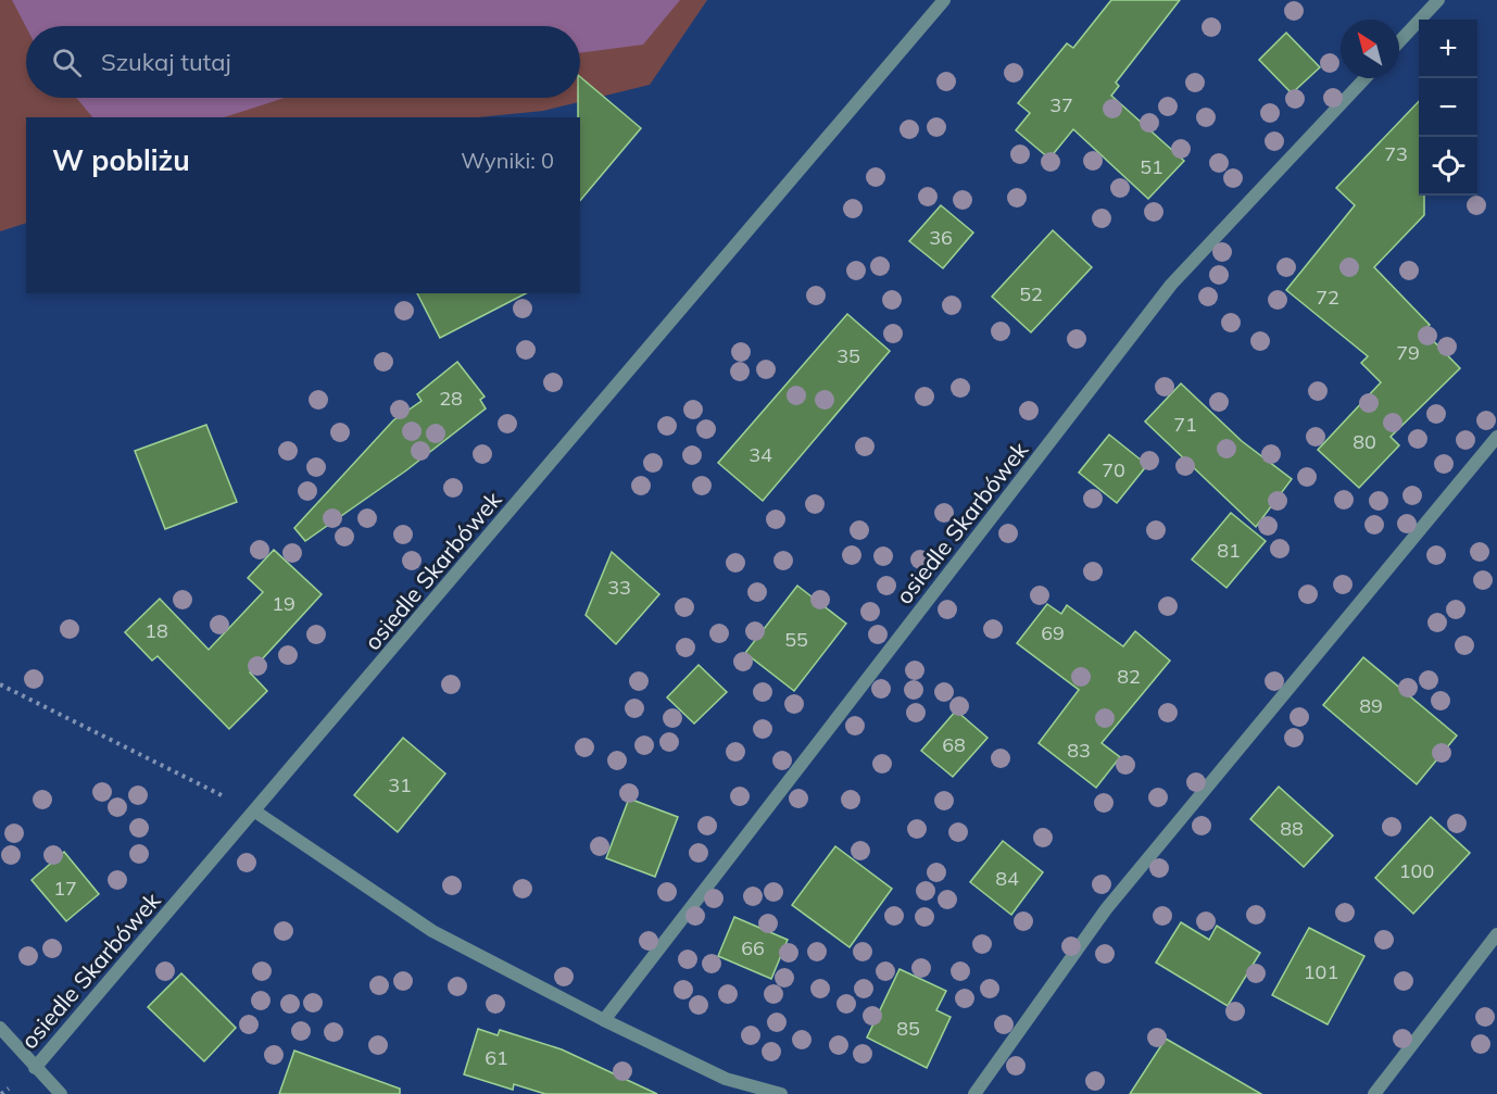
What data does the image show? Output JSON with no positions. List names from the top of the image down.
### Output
{
  "streets": {
    "street": ["osiedle Skarbówek"]
  },
  "house_numbers": [
    "37",
    "73",
    "51",
    "36",
    "52",
    "72",
    "79",
    "35",
    "28",
    "71",
    "80",
    "34",
    "70",
    "81",
    "33",
    "19",
    "18",
    "69",
    "55",
    "82",
    "89",
    "68",
    "83",
    "31",
    "88",
    "100",
    "84",
    "17",
    "66",
    "101",
    "85",
    "61"
  ],
  "north": "top left",
  "page": {
    "map_buttons": ["+", "−"],
    "search": "Szukaj tutaj",
    "heading": ["W pobliżu", "Wyniki: 0"]
  }
}
